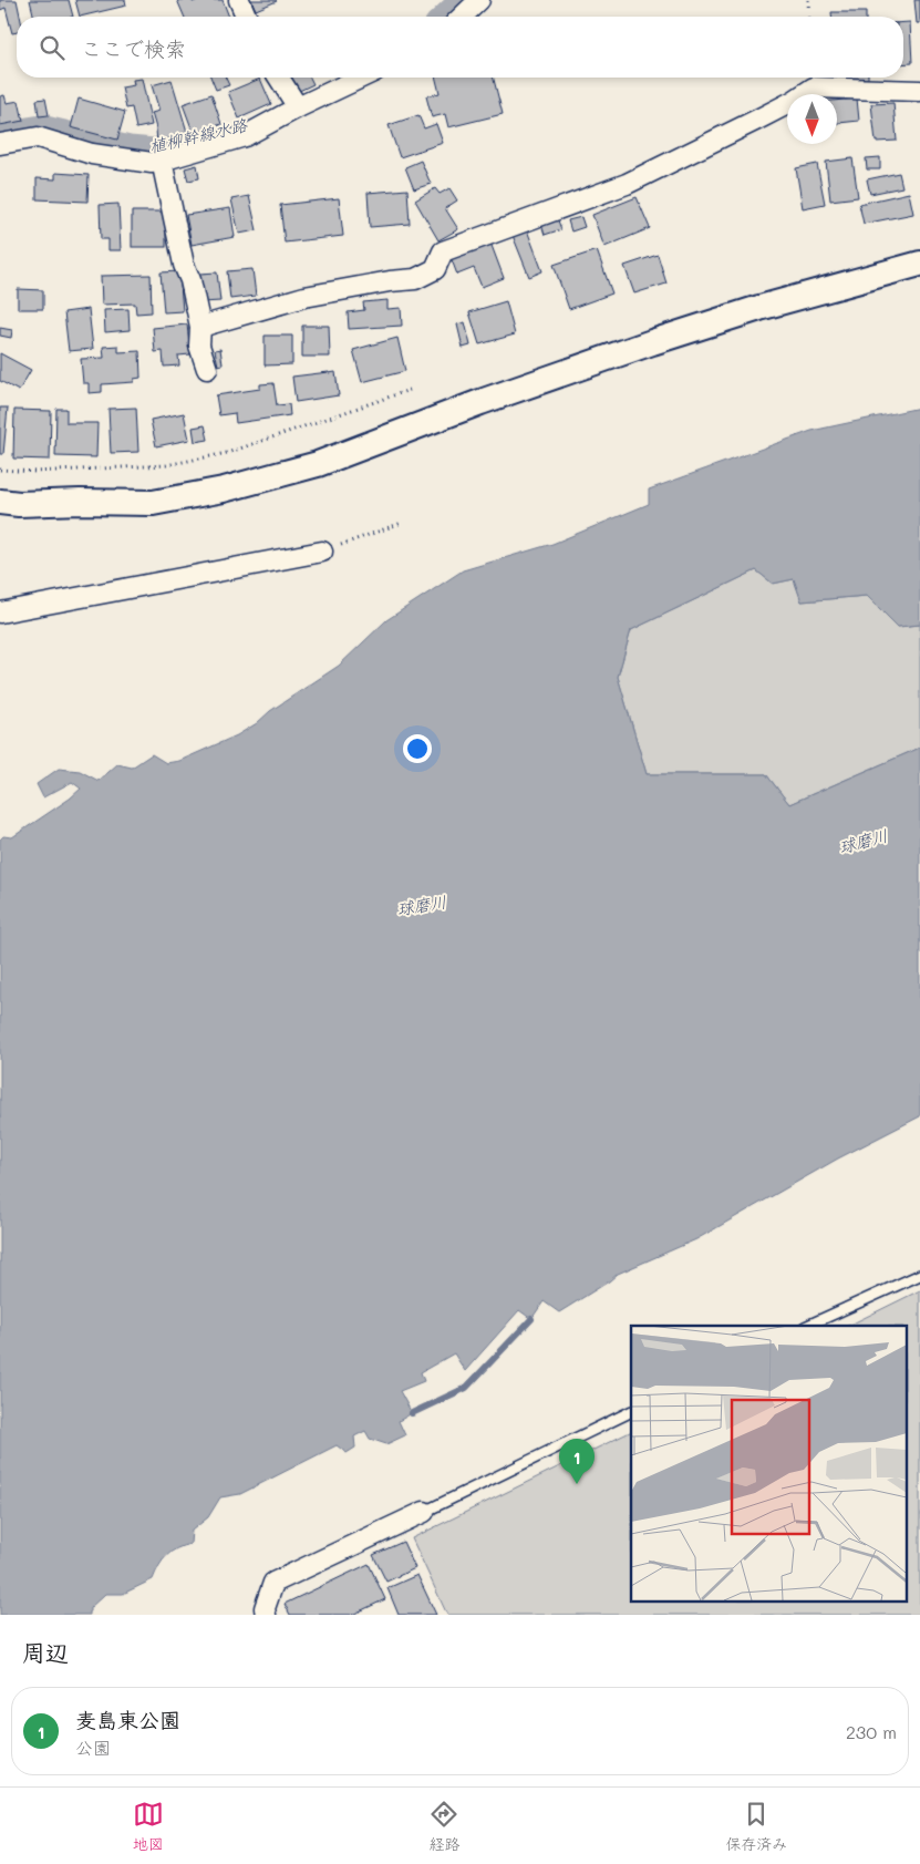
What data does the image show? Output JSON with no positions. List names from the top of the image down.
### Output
{
  "water": ["植柳幹線水路", "球磨川"],
  "north": "bottom",
  "page": {
    "search": "ここで検索",
    "pins": "1",
    "heading": "周辺",
    "list": [
      {
        "mark": "1",
        "name": "麦島東公園",
        "note": "公園",
        "value": "230 m"
      }
    ],
    "nav": ["地図", "経路", "保存済み"]
  }
}
